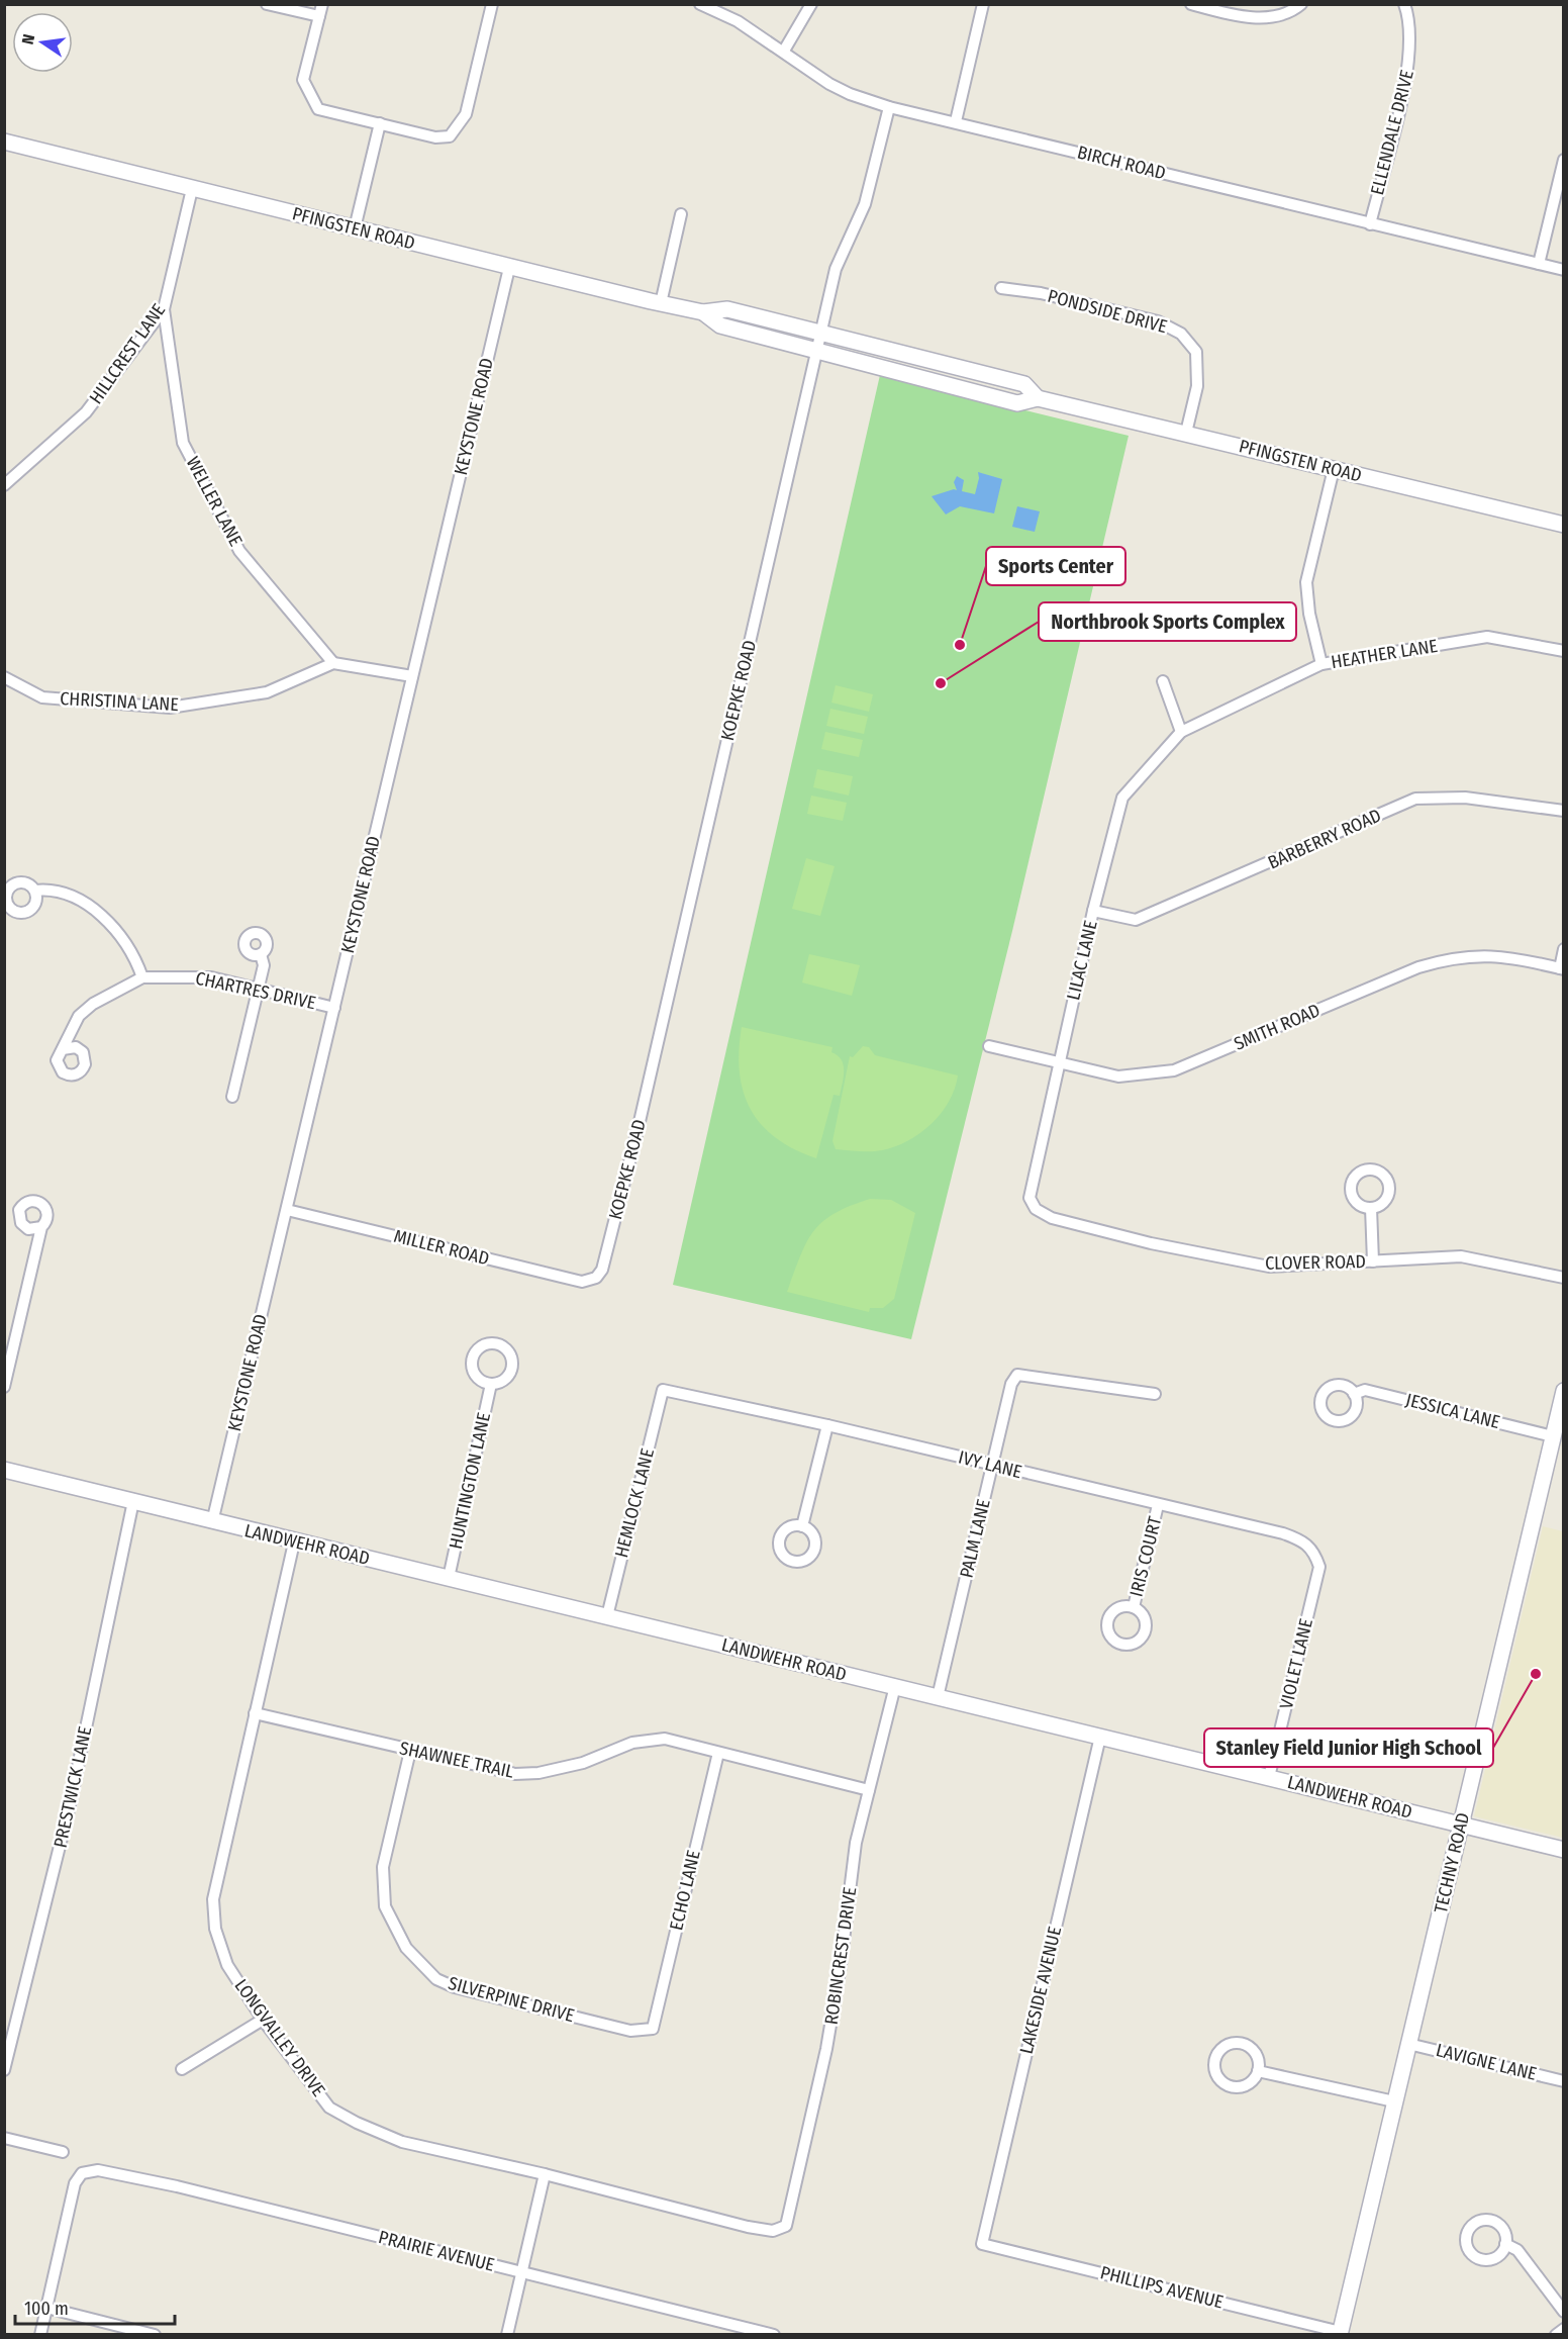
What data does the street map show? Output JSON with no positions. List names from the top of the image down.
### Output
{
  "streets": {
    "main road": ["PFINGSTEN ROAD", "LANDWEHR ROAD", "TECHNY ROAD"],
    "street": [
      "ELLENDALE DRIVE",
      "BIRCH ROAD",
      "PONDSIDE DRIVE",
      "HILLCREST LANE",
      "KEYSTONE ROAD",
      "WELLER LANE",
      "HEATHER LANE",
      "KOEPKE ROAD",
      "CHRISTINA LANE",
      "BARBERRY ROAD",
      "LILAC LANE",
      "CHARTRES DRIVE",
      "SMITH ROAD",
      "MILLER ROAD",
      "CLOVER ROAD",
      "JESSICA LANE",
      "IVY LANE",
      "HUNTINGTON LANE",
      "HEMLOCK LANE",
      "PALM LANE",
      "IRIS COURT",
      "VIOLET LANE",
      "SHAWNEE TRAIL",
      "PRESTWICK LANE",
      "ECHO LANE",
      "ROBINCREST DRIVE",
      "LAKESIDE AVENUE",
      "SILVERPINE DRIVE",
      "LONGVALLEY DRIVE",
      "LAVIGNE LANE",
      "PRAIRIE AVENUE",
      "PHILLIPS AVENUE"
    ]
  },
  "crossings": [
    ["ELLENDALE DRIVE", "BIRCH ROAD"],
    ["BIRCH ROAD", "KOEPKE ROAD"],
    ["PFINGSTEN ROAD", "PONDSIDE DRIVE"],
    ["PFINGSTEN ROAD", "HILLCREST LANE"],
    ["PFINGSTEN ROAD", "KEYSTONE ROAD"],
    ["PFINGSTEN ROAD", "KOEPKE ROAD"],
    ["HILLCREST LANE", "WELLER LANE"],
    ["KEYSTONE ROAD", "CHARTRES DRIVE"],
    ["KEYSTONE ROAD", "MILLER ROAD"],
    ["KEYSTONE ROAD", "LANDWEHR ROAD"],
    ["WELLER LANE", "CHRISTINA LANE"],
    ["HEATHER LANE", "LILAC LANE"],
    ["KOEPKE ROAD", "MILLER ROAD"],
    ["BARBERRY ROAD", "LILAC LANE"],
    ["LILAC LANE", "SMITH ROAD"],
    ["LILAC LANE", "CLOVER ROAD"],
    ["JESSICA LANE", "TECHNY ROAD"],
    ["IVY LANE", "HEMLOCK LANE"],
    ["IVY LANE", "PALM LANE"],
    ["IVY LANE", "IRIS COURT"],
    ["IVY LANE", "VIOLET LANE"],
    ["HUNTINGTON LANE", "LANDWEHR ROAD"],
    ["HEMLOCK LANE", "LANDWEHR ROAD"],
    ["PALM LANE", "LANDWEHR ROAD"],
    ["LANDWEHR ROAD", "VIOLET LANE"],
    ["LANDWEHR ROAD", "PRESTWICK LANE"],
    ["LANDWEHR ROAD", "TECHNY ROAD"],
    ["LANDWEHR ROAD", "ROBINCREST DRIVE"],
    ["LANDWEHR ROAD", "LAKESIDE AVENUE"],
    ["LANDWEHR ROAD", "LONGVALLEY DRIVE"],
    ["SHAWNEE TRAIL", "ECHO LANE"],
    ["SHAWNEE TRAIL", "ROBINCREST DRIVE"],
    ["SHAWNEE TRAIL", "SILVERPINE DRIVE"],
    ["SHAWNEE TRAIL", "LONGVALLEY DRIVE"],
    ["TECHNY ROAD", "LAVIGNE LANE"],
    ["TECHNY ROAD", "PHILLIPS AVENUE"],
    ["ECHO LANE", "SILVERPINE DRIVE"],
    ["ROBINCREST DRIVE", "LONGVALLEY DRIVE"],
    ["LAKESIDE AVENUE", "PHILLIPS AVENUE"]
  ],
  "places": ["Sports Center", "Northbrook Sports Complex", "Stanley Field Junior High School"],
  "scale_bar": "100 m",
  "north": "left"
}
